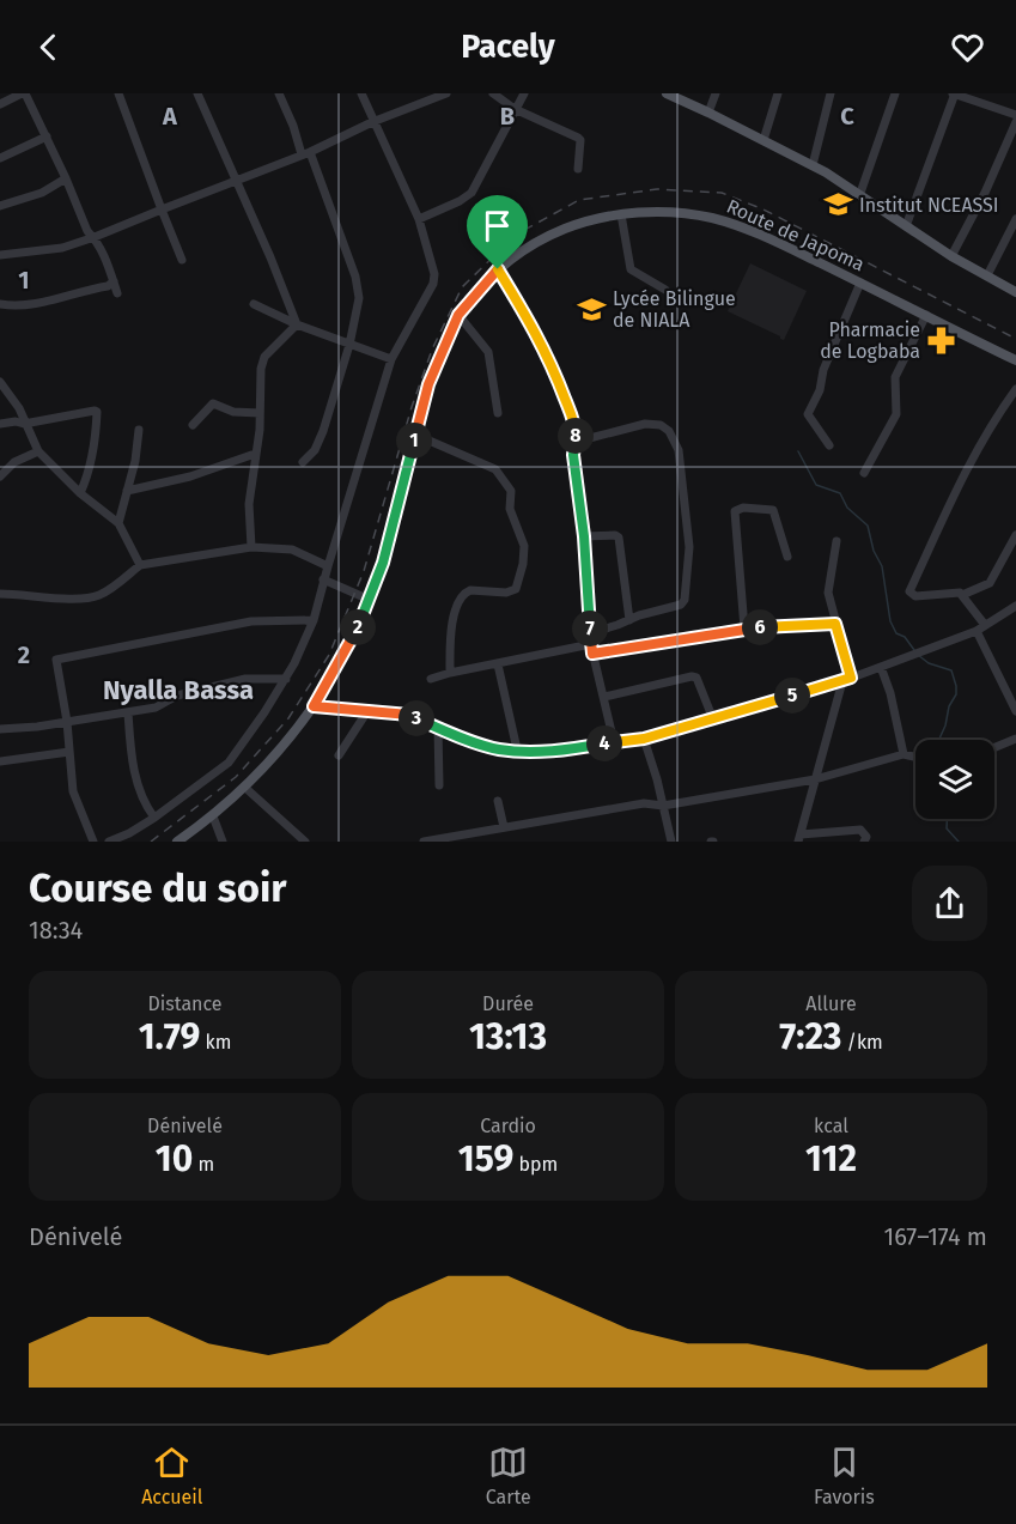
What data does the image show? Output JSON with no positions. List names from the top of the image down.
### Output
{
  "streets": {
    "main road": ["Route de Japoma"]
  },
  "districts": ["Nyalla Bassa"],
  "places": {
    "school or university": ["Institut NCEASSI", "Lycée Bilingue de NIALA"],
    "pharmacy": ["Pharmacie de Logbaba"]
  },
  "page": {
    "header": "Pacely",
    "pins": [
      "8",
      "1",
      "2",
      "6",
      "7",
      "5",
      "3",
      "4"
    ],
    "heading": ["Course du soir", "18:34"],
    "stats": [
      ["Distance", "1.79 km"],
      ["Durée", "13:13"],
      ["Allure", "7:23 /km"],
      ["Dénivelé", "10 m"],
      ["Cardio", "159 bpm"],
      ["kcal", "112"]
    ],
    "chart": ["Dénivelé", "167–174 m"],
    "tabs": ["Accueil", "Carte", "Favoris"]
  },
  "grid": {
    "columns": ["A", "B", "C"],
    "rows": ["1", "2"]
  }
}
